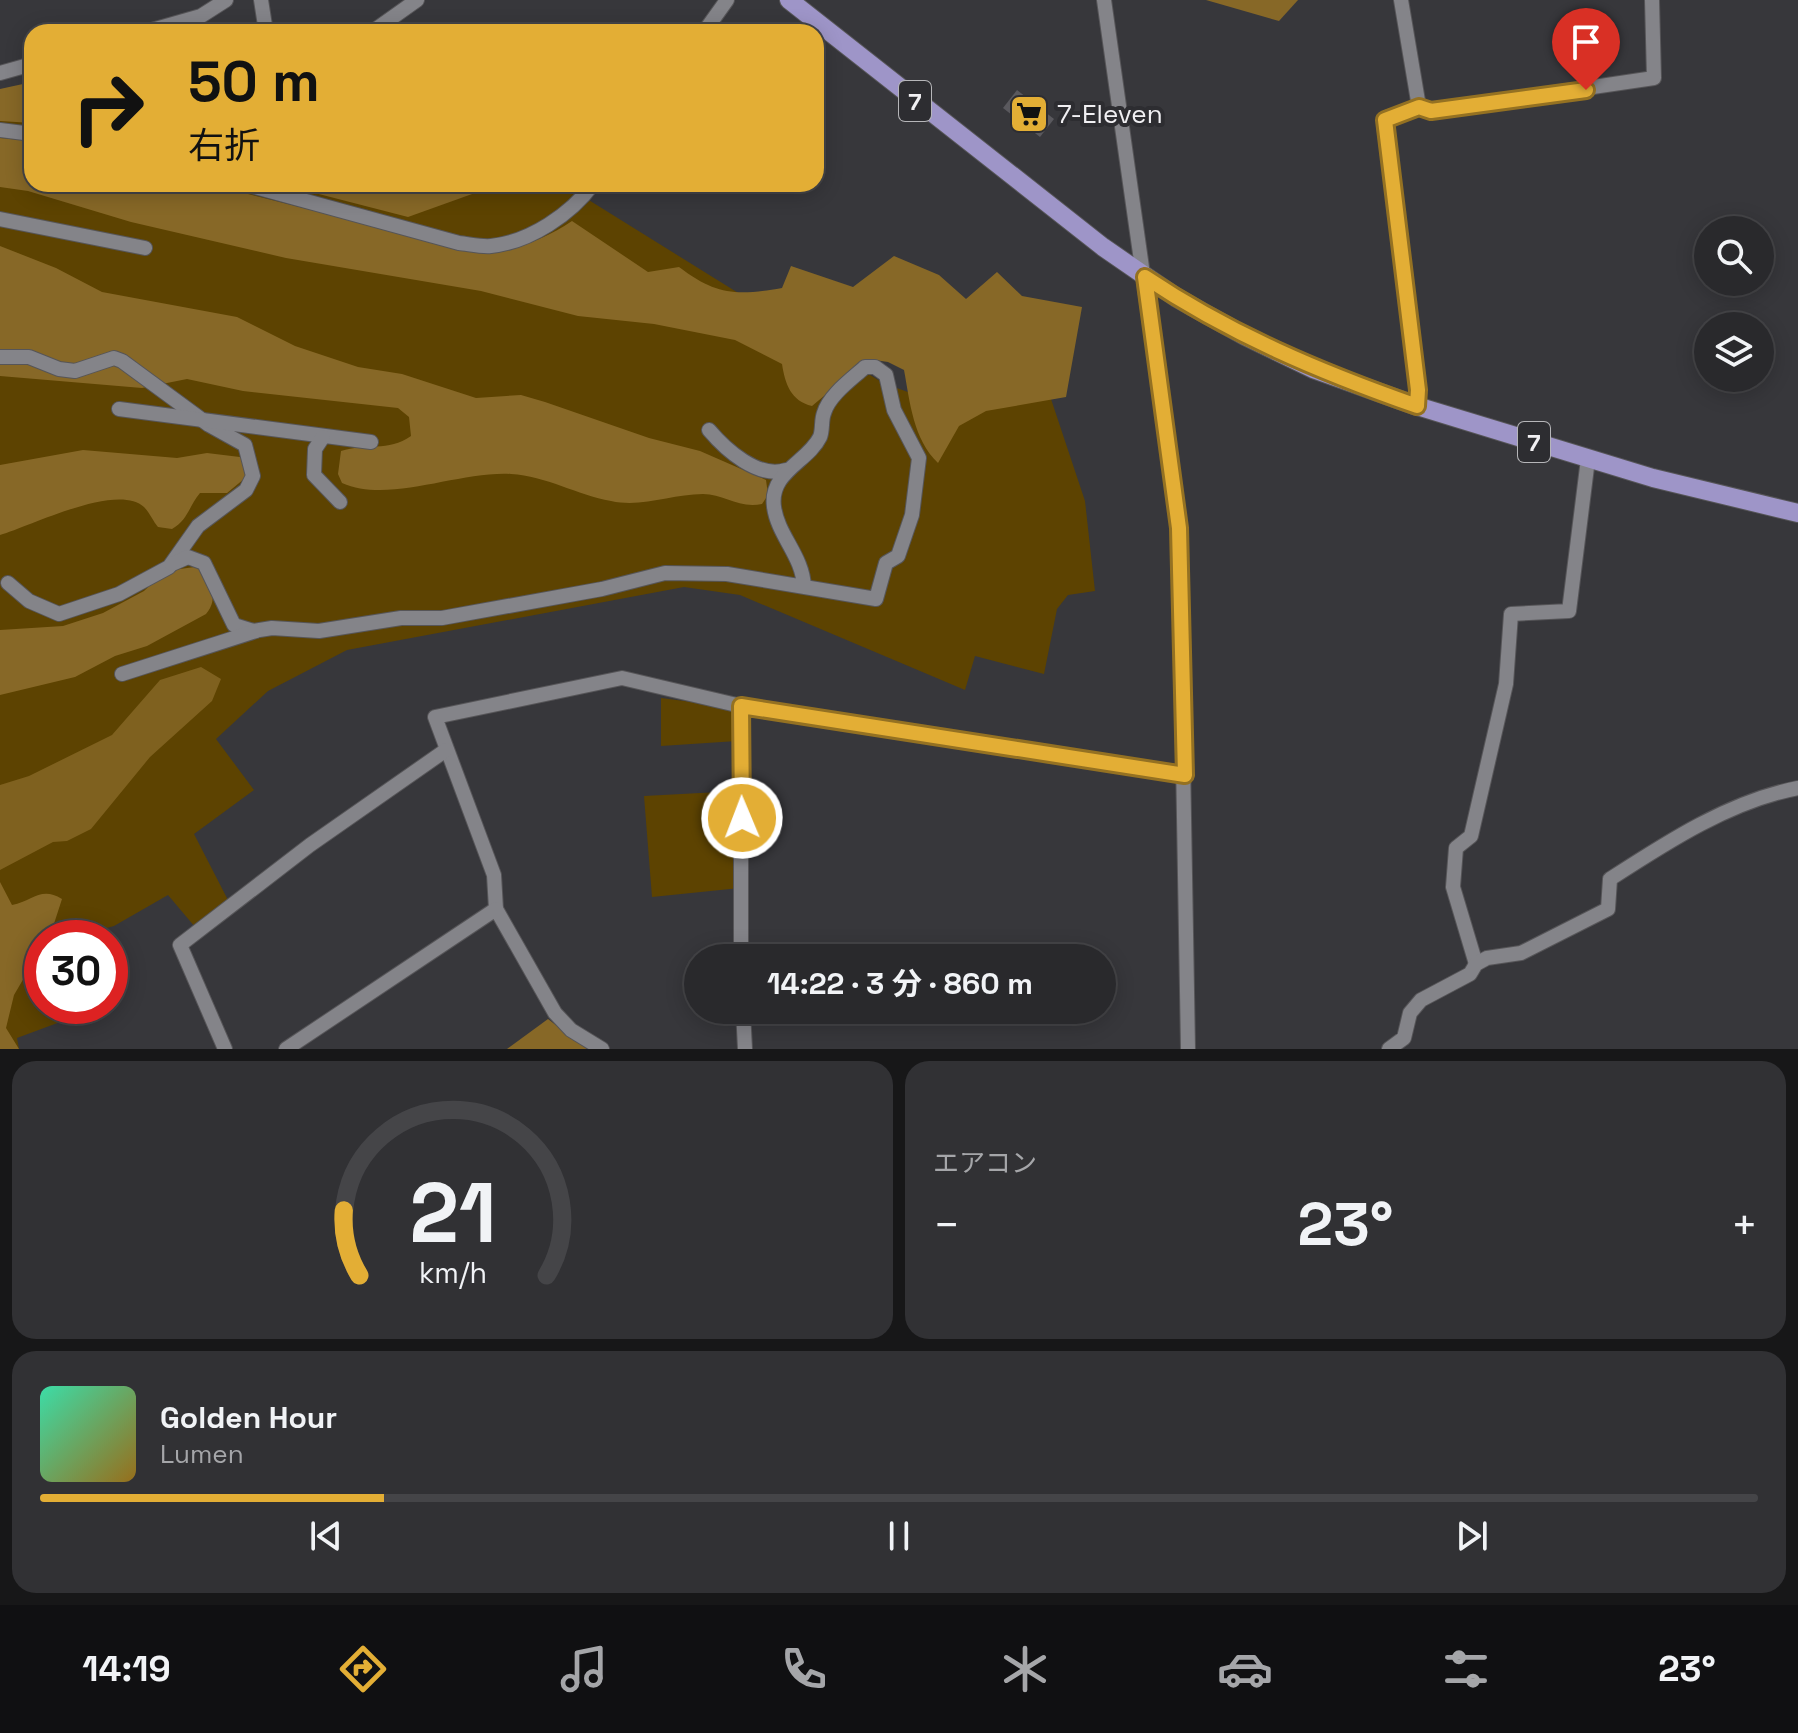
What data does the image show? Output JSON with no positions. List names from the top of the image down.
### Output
{
  "streets": {
    "main road": ["7"]
  },
  "places": {
    "supermarket": ["7-Eleven"]
  },
  "page": {
    "turn": ["50 m", "右折"],
    "limit": "30",
    "trip": "14:22 · 3 分 · 860 m",
    "tile": "エアコン",
    "heat": ["−", "23°", "+"],
    "song": ["Golden Hour", "Lumen"],
    "tabs": ["14:19", "23°"],
    "gauge": ["21", "km/h"]
  }
}
